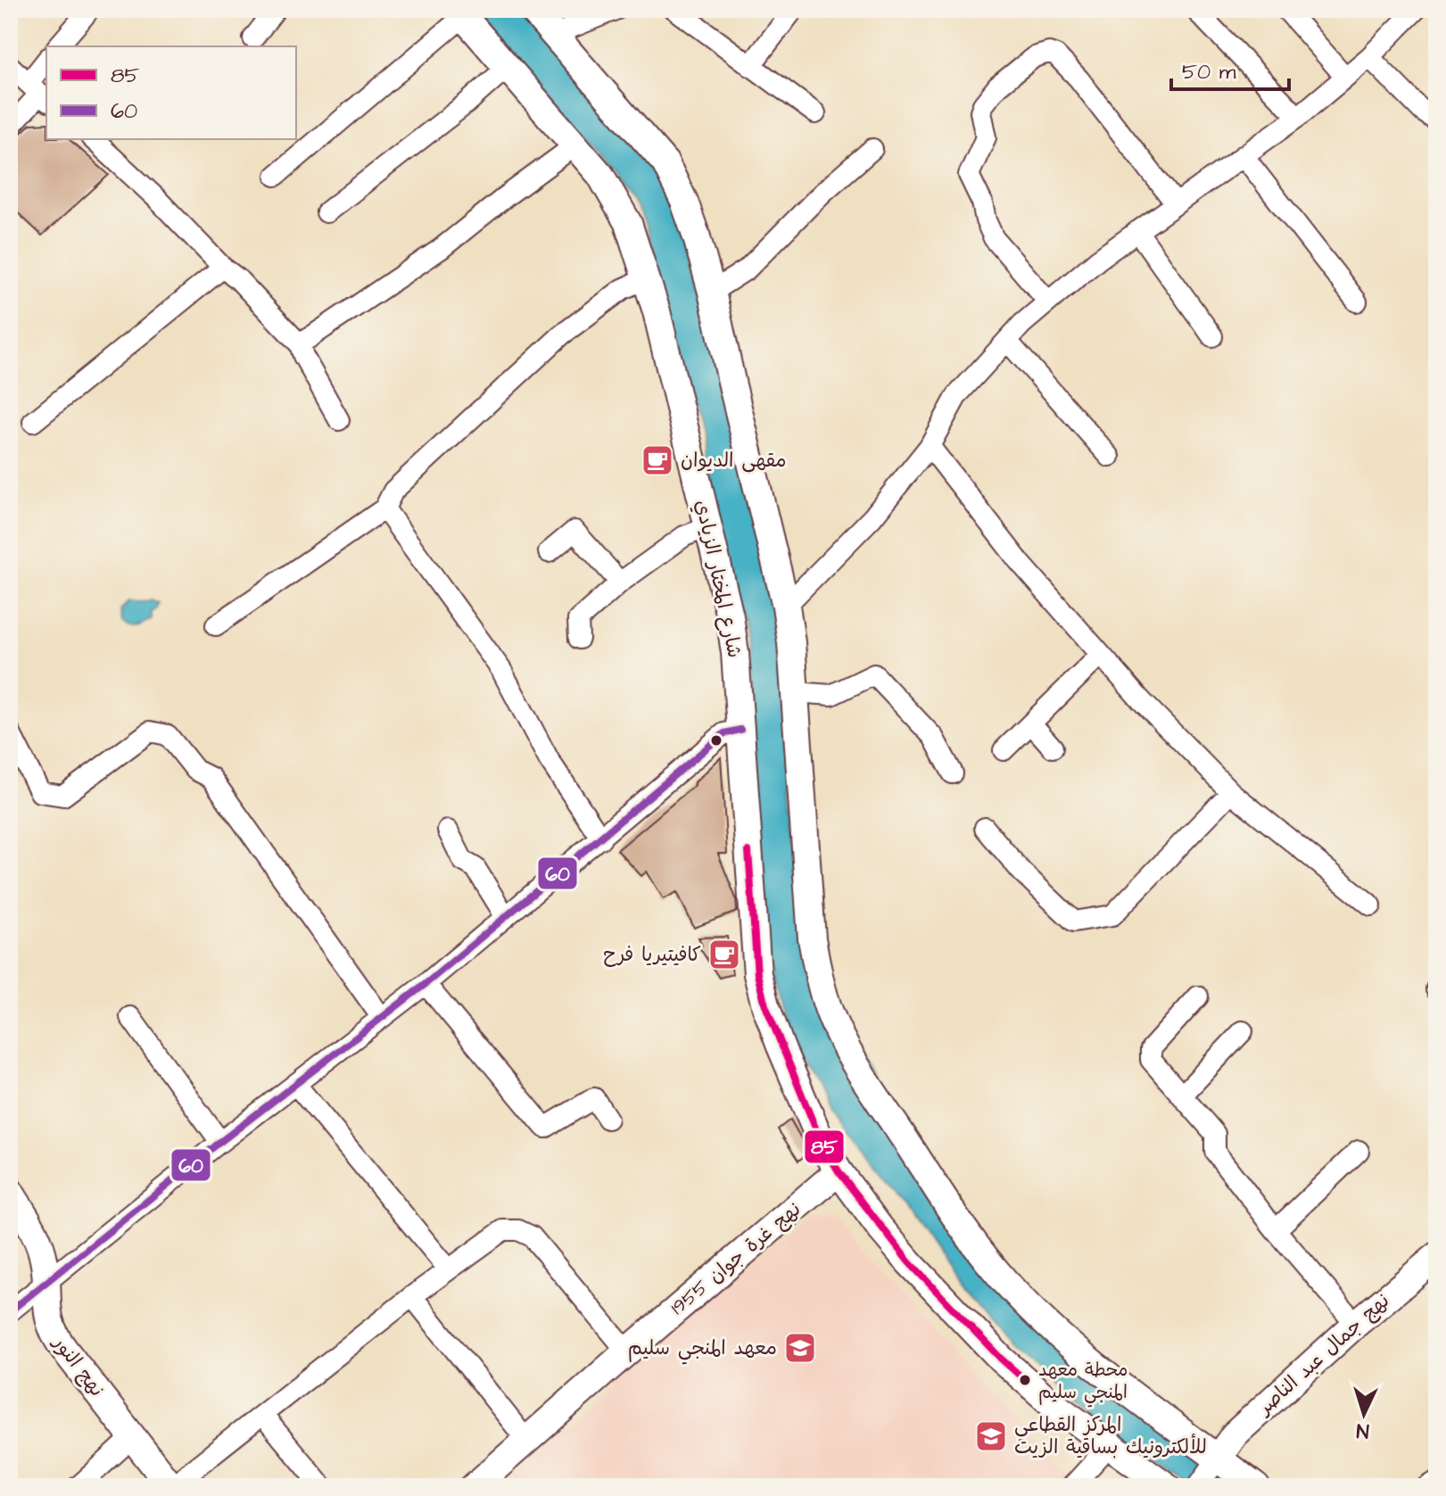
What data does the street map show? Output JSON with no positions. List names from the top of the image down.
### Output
{
  "streets": {
    "street": [
      "شارع المختار الزيادي",
      "نهج غرة جوان 1955",
      "نهج جمال عبد الناصر",
      "نهج النور"
    ]
  },
  "crossings": [
    ["شارع المختار الزيادي", "نهج غرة جوان 1955"]
  ],
  "places": {
    "cafe": ["مقهى الديوان", "كافيتيريا فرح"],
    "school or university": ["معهد المنجي سليم", "المركز القطاعي للألكترونيك بساقية الزيت"],
    "other": ["محطة معهد المنجي سليم"]
  },
  "lines": ["transit line 60", "transit line 85"],
  "legend": ["85", "60"],
  "scale_bar": "50 m",
  "north": "bottom"
}
